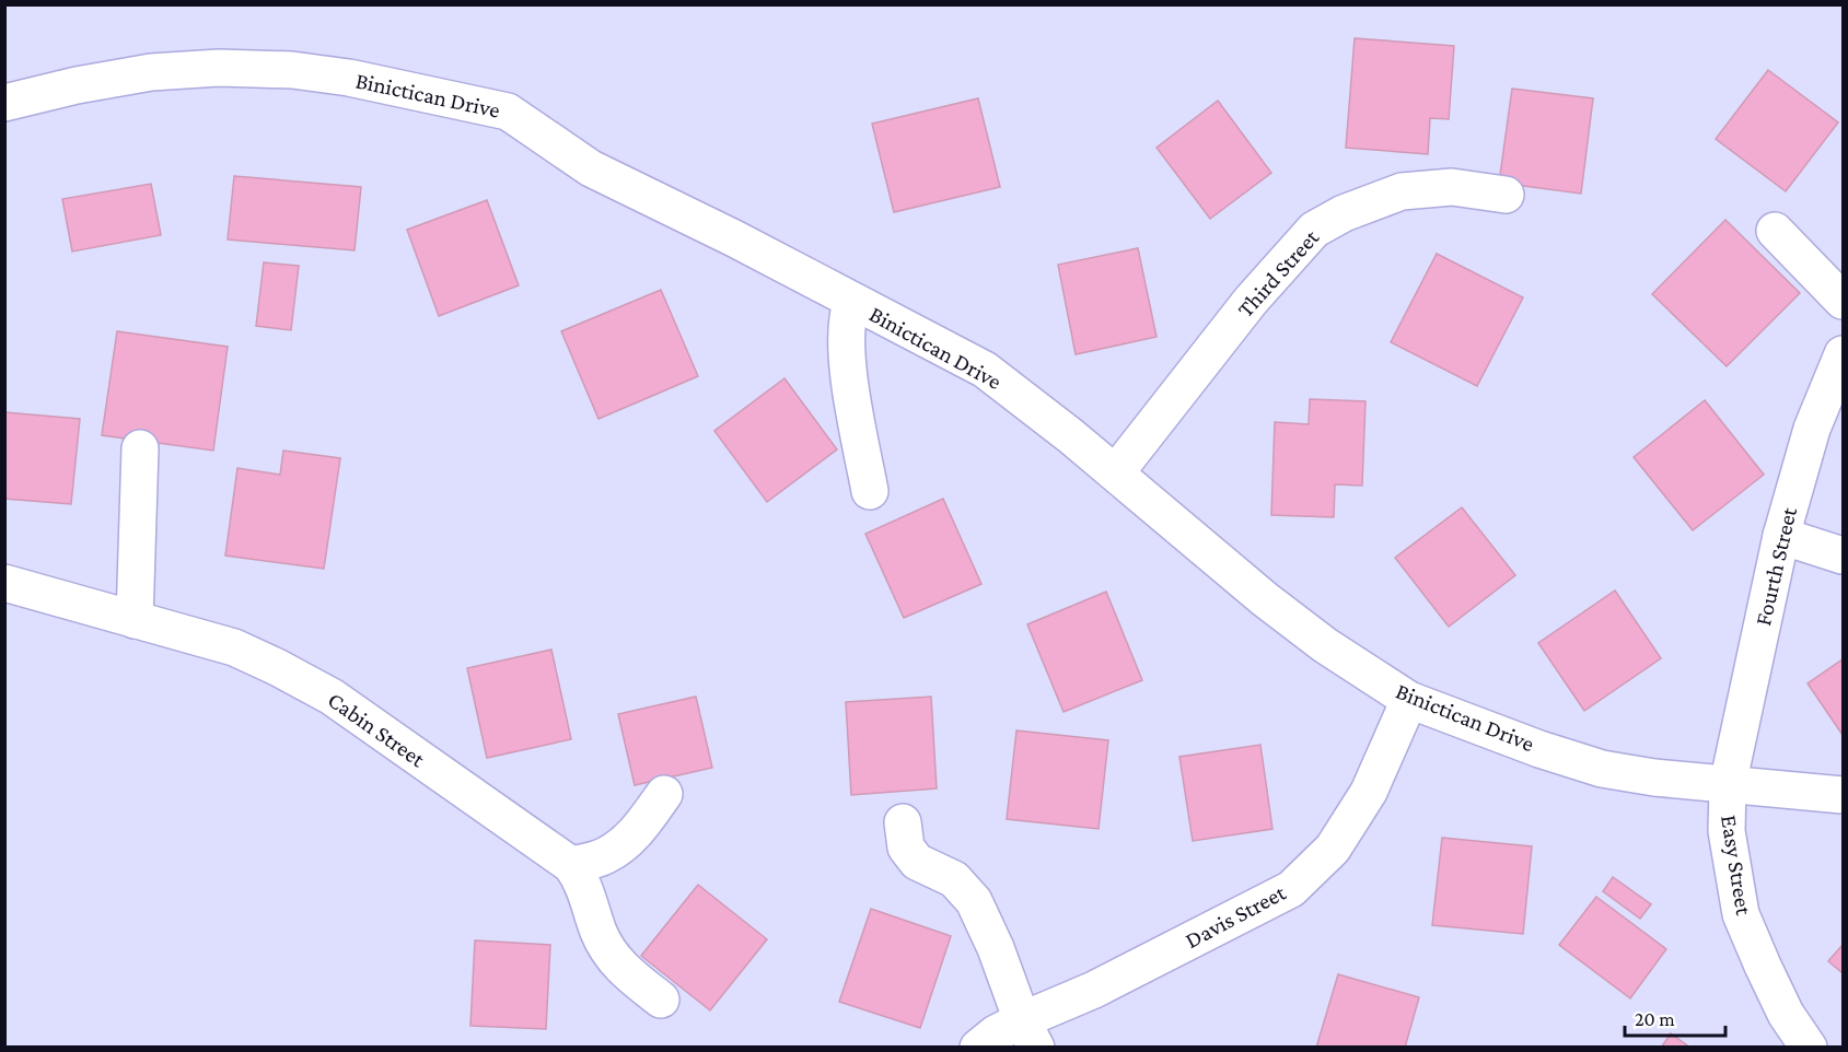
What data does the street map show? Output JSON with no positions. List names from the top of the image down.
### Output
{
  "streets": {
    "street": [
      "Binictican Drive",
      "Third Street",
      "Fourth Street",
      "Cabin Street",
      "Easy Street",
      "Davis Street"
    ]
  },
  "crossings": [
    ["Binictican Drive", "Third Street"],
    ["Binictican Drive", "Fourth Street"],
    ["Binictican Drive", "Easy Street"],
    ["Binictican Drive", "Davis Street"],
    ["Fourth Street", "Easy Street"]
  ],
  "scale_bar": "20 m"
}
